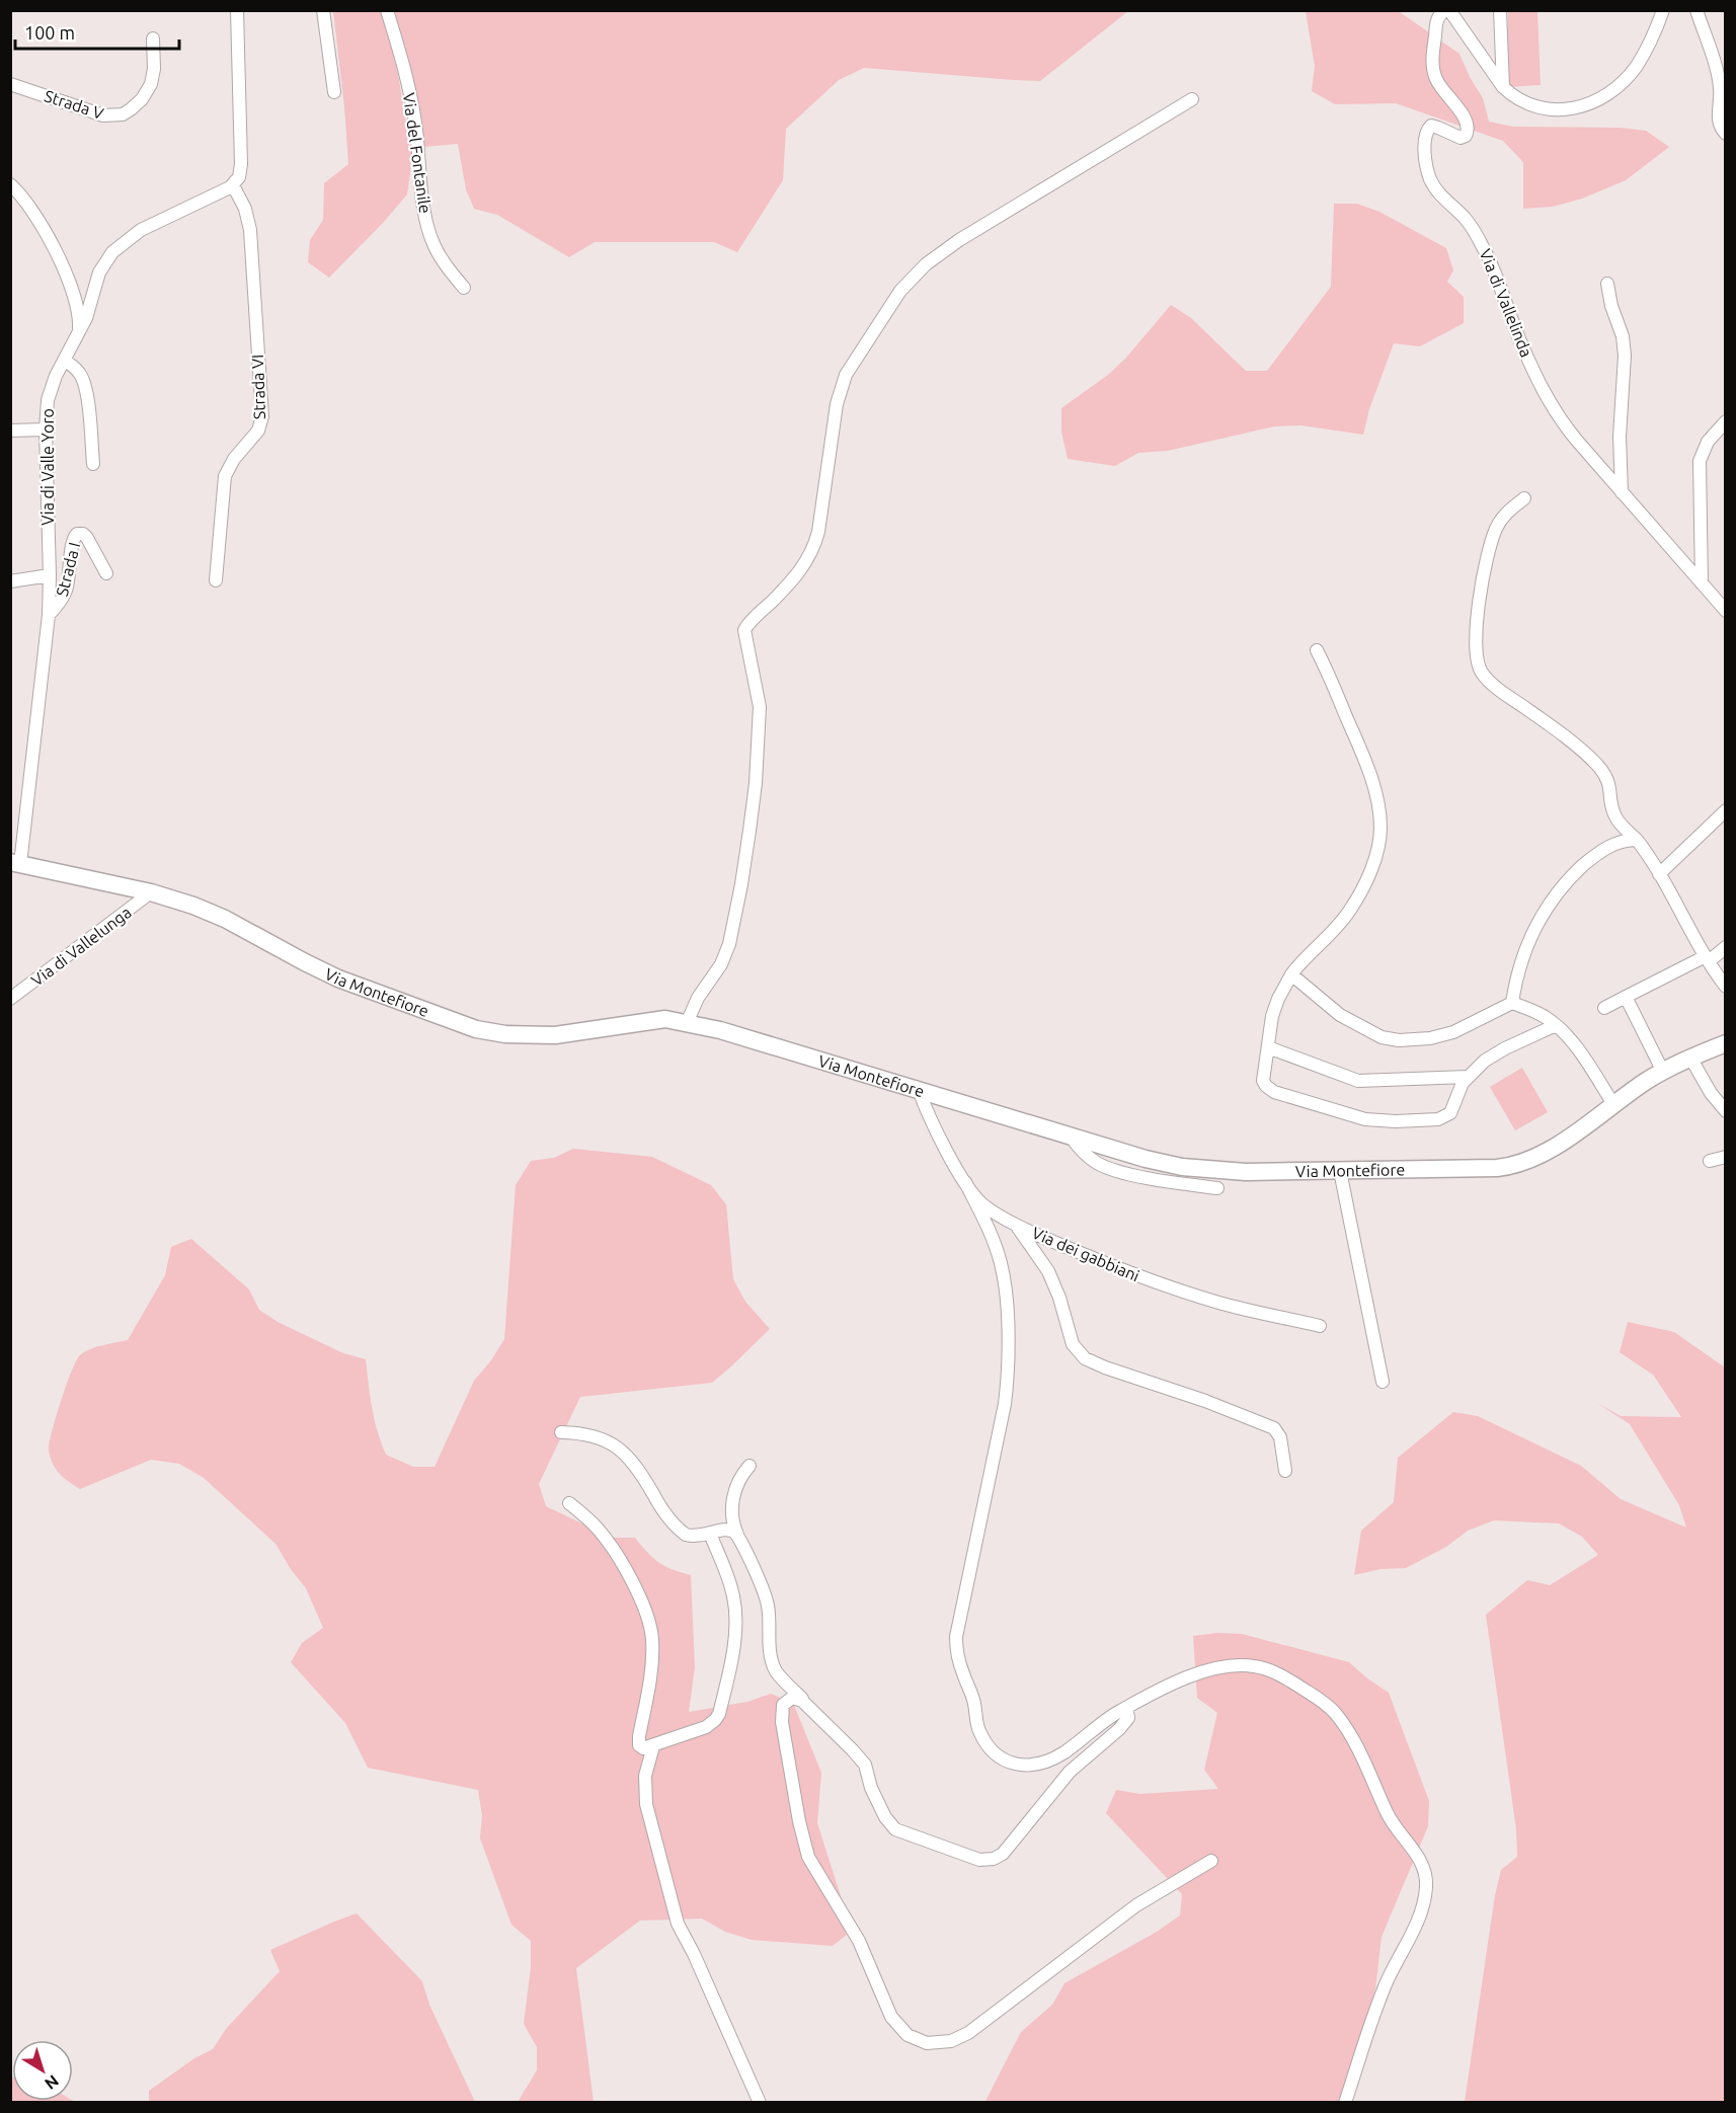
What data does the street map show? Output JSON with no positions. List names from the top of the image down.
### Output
{
  "streets": {
    "main road": ["Via Montefiore"],
    "street": [
      "Strada V",
      "Via del Fontanile",
      "Via di Vallelinda",
      "Strada VI",
      "Via di Valle Yoro",
      "Strada I",
      "Via di Vallelunga",
      "Via dei gabbiani"
    ]
  },
  "crossings": [
    ["Strada VI", "Via di Valle Yoro"],
    ["Via di Valle Yoro", "Strada I"],
    ["Via di Valle Yoro", "Via Montefiore"],
    ["Via di Vallelunga", "Via Montefiore"],
    ["Via Montefiore", "Via dei gabbiani"]
  ],
  "scale_bar": "100 m",
  "north": "bottom right"
}
